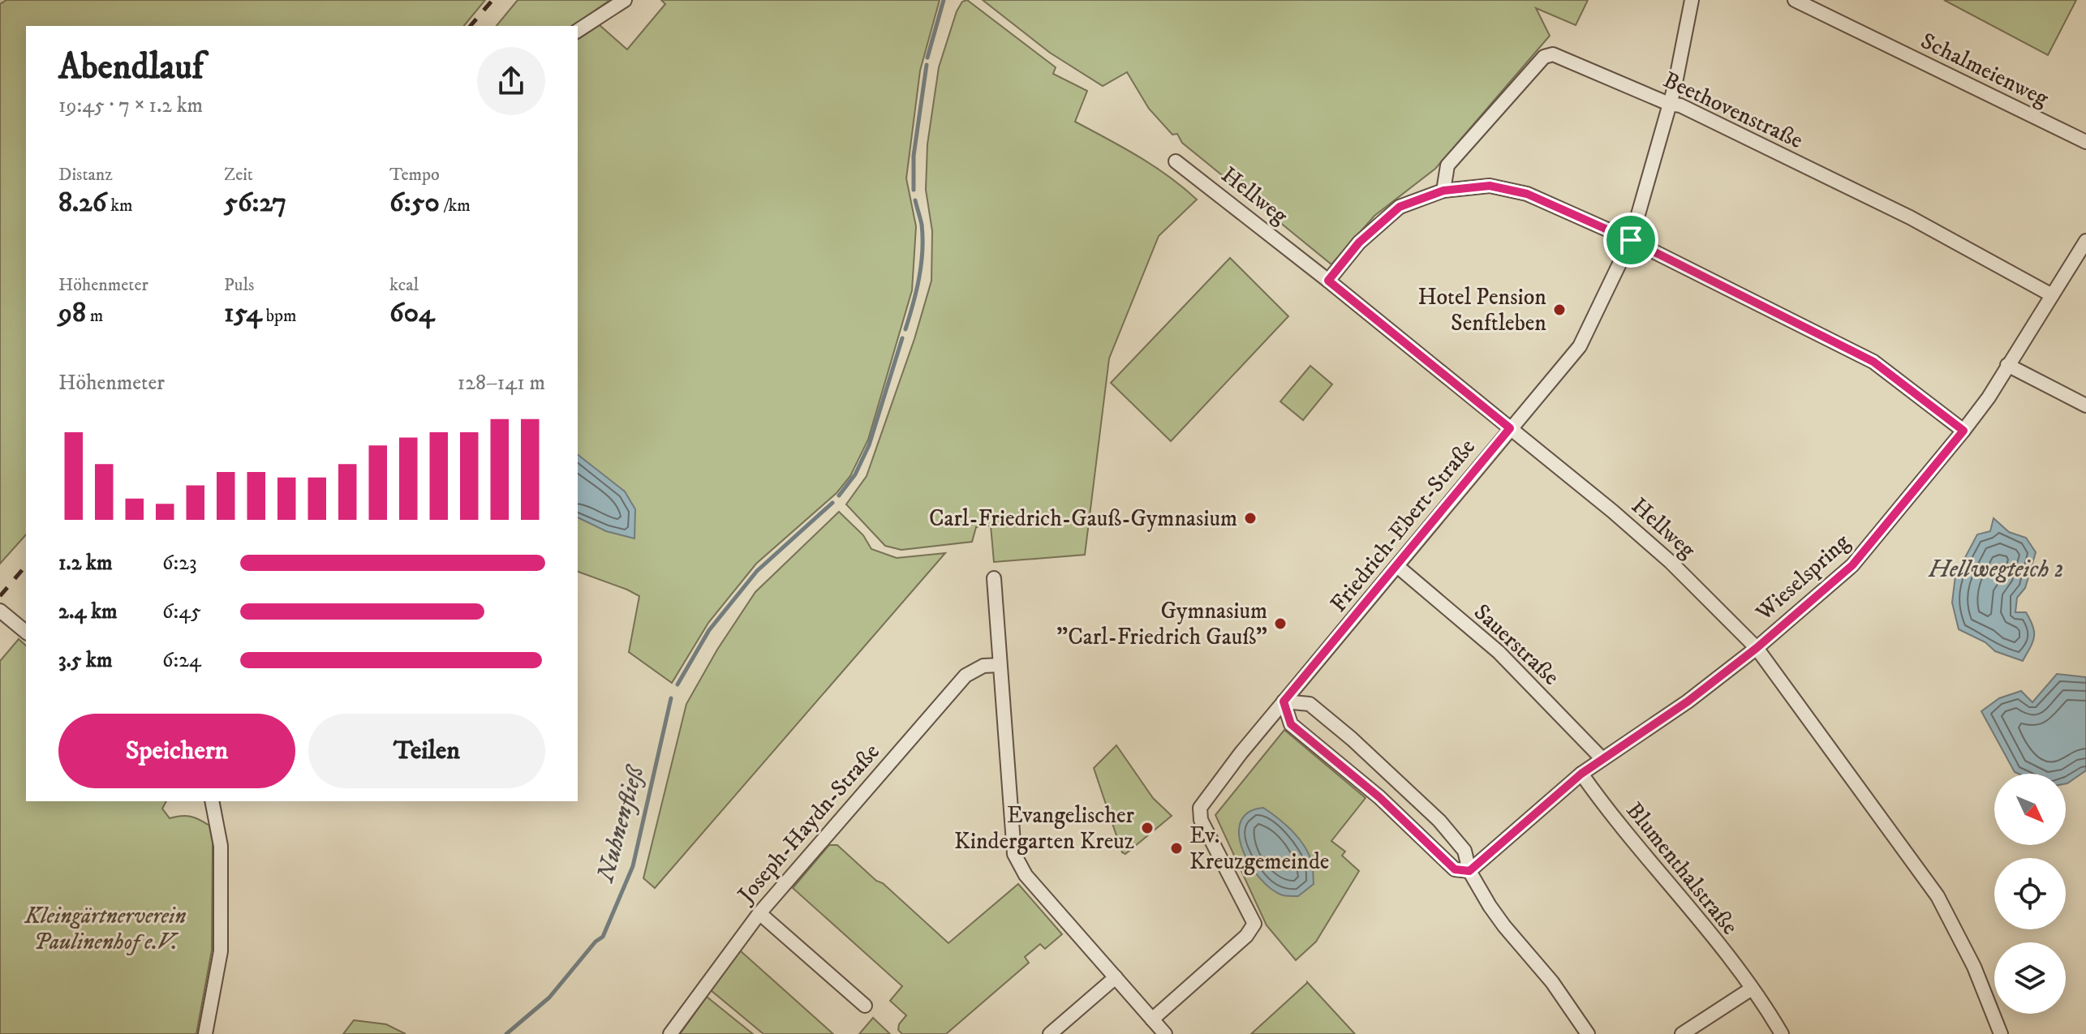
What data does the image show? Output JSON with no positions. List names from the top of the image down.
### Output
{
  "streets": {
    "street": [
      "Schalmeienweg",
      "Beethovenstraße",
      "Hellweg",
      "Friedrich-Ebert-Straße",
      "Wieselspring",
      "Sauerstraße",
      "Joseph-Haydn-Straße",
      "Blumenthalstraße"
    ]
  },
  "crossings": [
    ["Beethovenstraße", "Friedrich-Ebert-Straße"],
    ["Beethovenstraße", "Wieselspring"],
    ["Hellweg", "Friedrich-Ebert-Straße"],
    ["Hellweg", "Wieselspring"],
    ["Friedrich-Ebert-Straße", "Sauerstraße"],
    ["Wieselspring", "Sauerstraße"],
    ["Wieselspring", "Blumenthalstraße"]
  ],
  "water": ["Hellwegteich 2", "Nuhnenfließ"],
  "parks": ["Kleingärtnerverein Paulinenhof e.V."],
  "places": [
    "Hotel Pension Senftleben",
    "Carl-Friedrich-Gauß-Gymnasium",
    "Gymnasium \"Carl-Friedrich Gauß\"",
    "Evangelischer Kindergarten Kreuz",
    "Ev. Kreuzgemeinde"
  ],
  "north": "bottom right",
  "page": {
    "heading": ["Abendlauf", "19:45 · 7 × 1.2 km"],
    "stats": [
      ["Distanz", "8.26 km"],
      ["Zeit", "56:27"],
      ["Tempo", "6:50 /km"],
      ["Höhenmeter", "98 m"],
      ["Puls", "154 bpm"],
      ["kcal", "604"]
    ],
    "chart": ["Höhenmeter", "128–141 m"],
    "list": [
      {
        "name": "1.2 km",
        "note": "6:23"
      },
      {
        "name": "2.4 km",
        "note": "6:45"
      },
      {
        "name": "3.5 km",
        "note": "6:24"
      }
    ],
    "buttons": ["Speichern", "Teilen"]
  }
}
